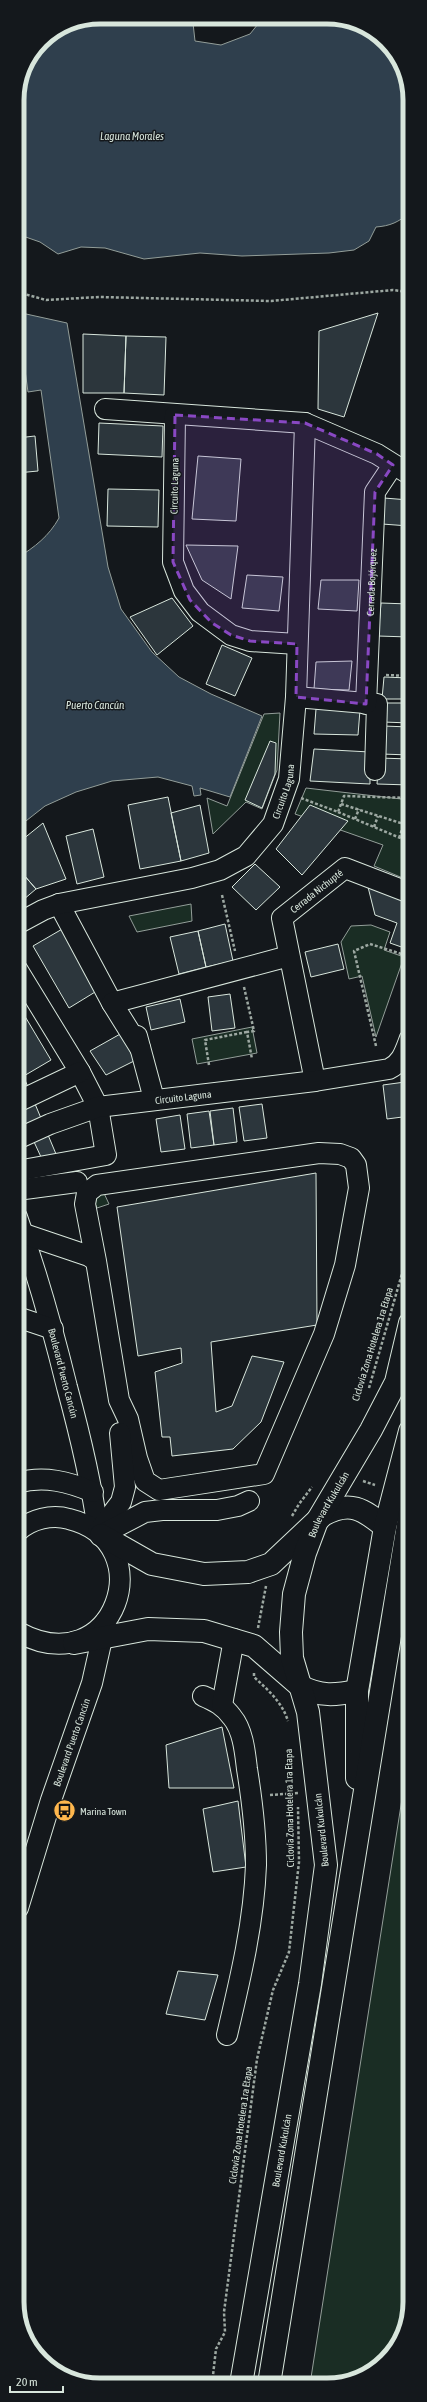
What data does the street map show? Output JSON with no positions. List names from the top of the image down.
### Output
{
  "streets": {
    "main road": ["Boulevard Kukulcán"],
    "street": [
      "Circuito Laguna",
      "Cerrada Bojórquez",
      "Cerrada Nichupté",
      "Boulevard Puerto Cancún"
    ],
    "path": ["Ciclovía Zona Hotelera 1ra Etapa"]
  },
  "crossings": [
    ["Circuito Laguna", "Cerrada Nichupté"],
    ["Ciclovía Zona Hotelera 1ra Etapa", "Boulevard Kukulcán"]
  ],
  "water": ["Laguna Morales", "Puerto Cancún"],
  "places": {
    "bus stop": ["Marina Town"]
  },
  "scale_bar": "20 m"
}
